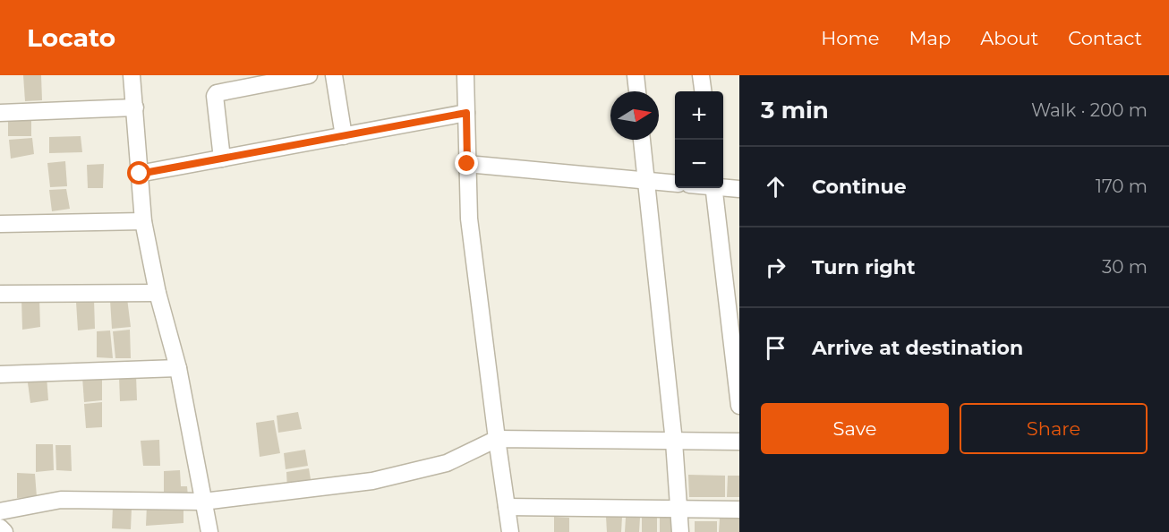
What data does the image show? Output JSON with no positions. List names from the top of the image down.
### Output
{
  "north": "right",
  "page": {
    "header": "Locato",
    "nav": [
      "Home",
      "Map",
      "About",
      "Contact"
    ],
    "heading": ["3 min", "Walk · 200 m"],
    "map_buttons": ["+", "−"],
    "list": [
      ["Continue", "170 m"],
      ["Turn right", "30 m"],
      "Arrive at destination"
    ],
    "buttons": ["Save", "Share"]
  }
}
